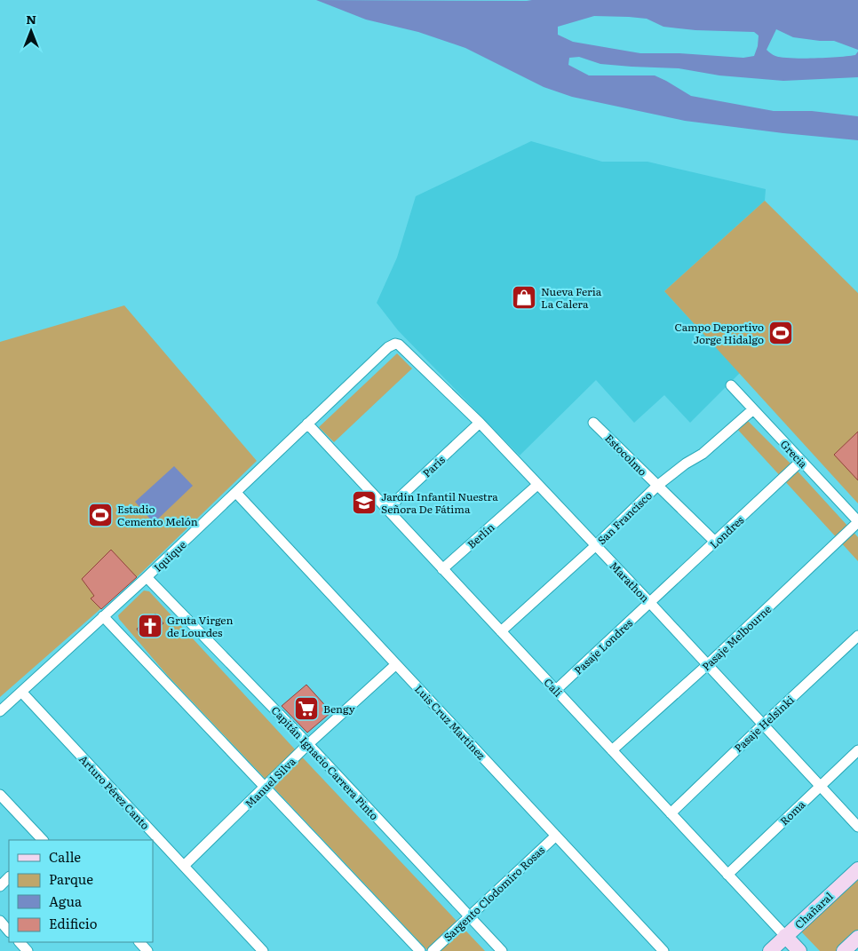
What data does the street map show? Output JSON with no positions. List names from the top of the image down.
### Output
{
  "streets": {
    "street": [
      "Grecia",
      "Estocolmo",
      "París",
      "San Francisco",
      "Londres",
      "Berlín",
      "Iquique",
      "Marathon",
      "Pasaje Melbourne",
      "Pasaje Londres",
      "Cali",
      "Luis Cruz Martínez",
      "Pasaje Helsinki",
      "Capitán Ignacio Carrera Pinto",
      "Manuel Silva",
      "Arturo Pérez Canto",
      "Roma",
      "Sargento Clodomiro Rosas",
      "Chañaral"
    ]
  },
  "crossings": [
    ["Grecia", "San Francisco"],
    ["Grecia", "Londres"],
    ["Grecia", "Pasaje Melbourne"],
    ["Estocolmo", "San Francisco"],
    ["Estocolmo", "Londres"],
    ["París", "Marathon"],
    ["París", "Cali"],
    ["San Francisco", "Marathon"],
    ["San Francisco", "Cali"],
    ["Londres", "Marathon"],
    ["Londres", "Pasaje Londres"],
    ["Berlín", "Marathon"],
    ["Berlín", "Cali"],
    ["Iquique", "Marathon"],
    ["Iquique", "Cali"],
    ["Iquique", "Luis Cruz Martínez"],
    ["Iquique", "Capitán Ignacio Carrera Pinto"],
    ["Iquique", "Arturo Pérez Canto"],
    ["Marathon", "Pasaje Melbourne"],
    ["Marathon", "Pasaje Londres"],
    ["Marathon", "Pasaje Helsinki"],
    ["Marathon", "Roma"],
    ["Pasaje Melbourne", "Cali"],
    ["Pasaje Londres", "Cali"],
    ["Cali", "Pasaje Helsinki"],
    ["Cali", "Roma"],
    ["Cali", "Chañaral"],
    ["Luis Cruz Martínez", "Manuel Silva"],
    ["Luis Cruz Martínez", "Sargento Clodomiro Rosas"],
    ["Capitán Ignacio Carrera Pinto", "Manuel Silva"],
    ["Capitán Ignacio Carrera Pinto", "Sargento Clodomiro Rosas"],
    ["Manuel Silva", "Arturo Pérez Canto"]
  ],
  "places": {
    "shop": ["Nueva Feria La Calera"],
    "sports": ["Campo Deportivo Jorge Hidalgo", "Estadio Cemento Melón"],
    "school or university": ["Jardín Infantil Nuestra Señora De Fátima"],
    "church": ["Gruta Virgen de Lourdes"],
    "supermarket": ["Bengy"]
  },
  "legend": [
    "Calle",
    "Parque",
    "Agua",
    "Edificio"
  ],
  "north": "top"
}
